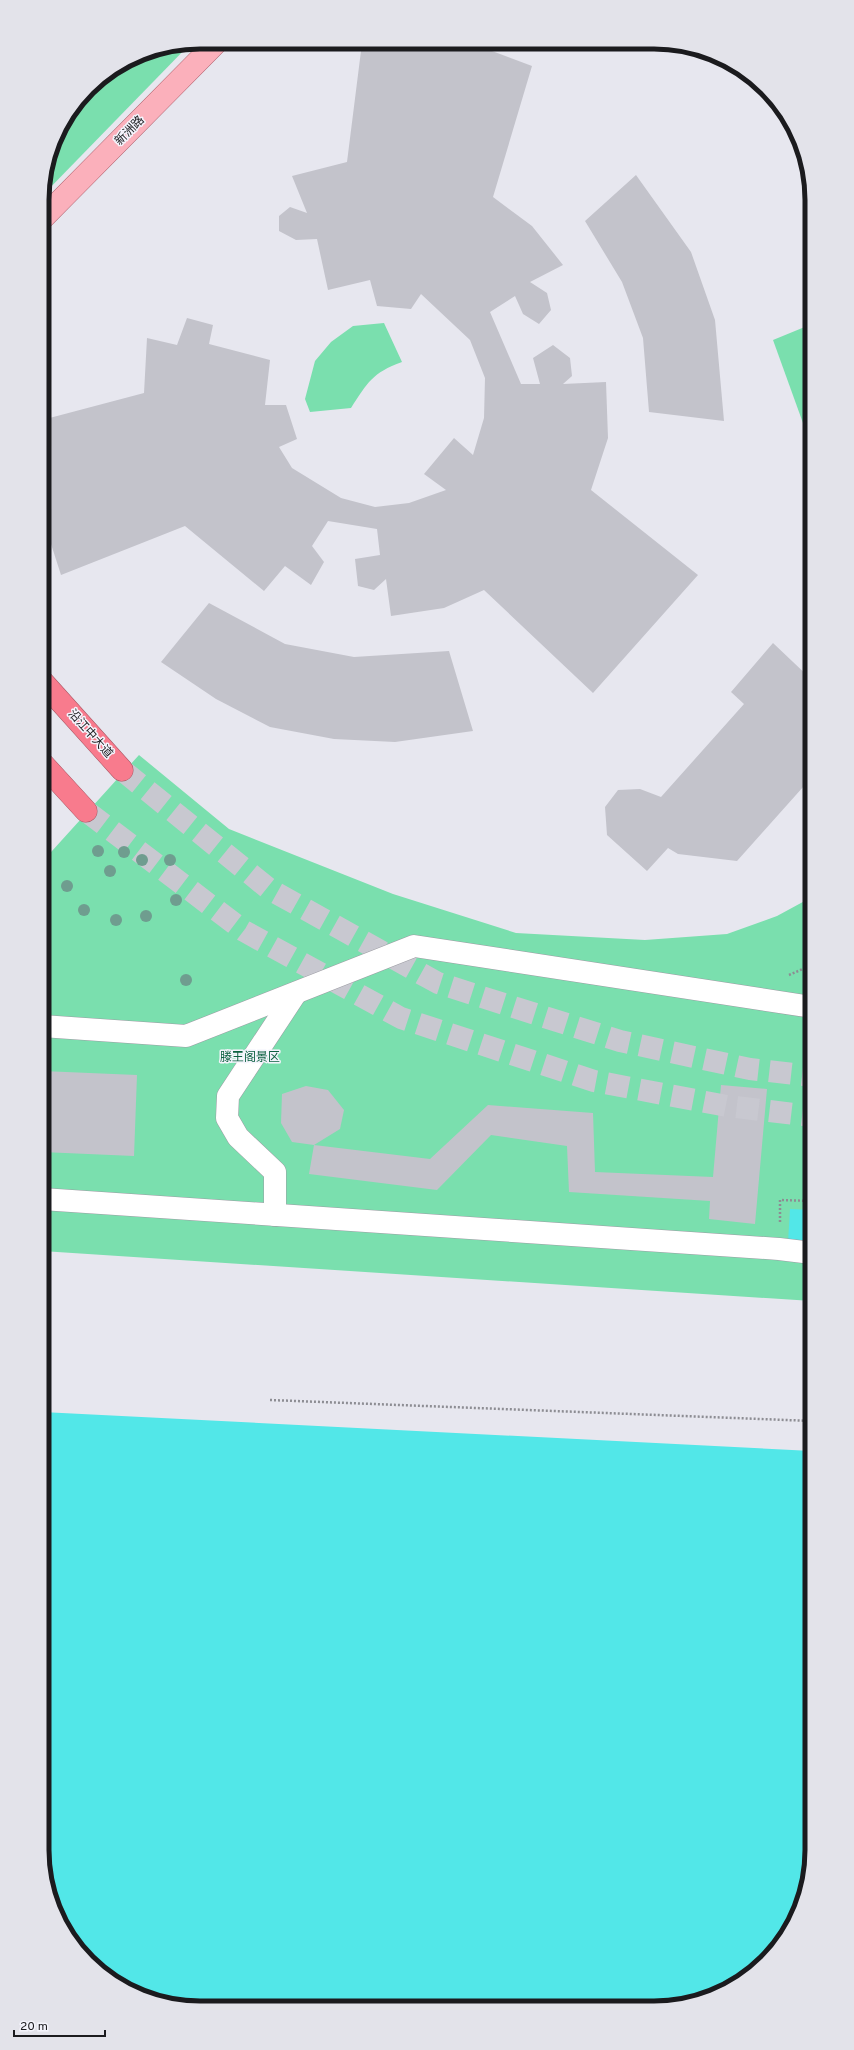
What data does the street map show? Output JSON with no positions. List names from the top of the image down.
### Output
{
  "streets": {
    "highway": ["沿江中大道"],
    "main road": ["新洲路"]
  },
  "parks": ["滕王阁景区"],
  "scale_bar": "20 m"
}
